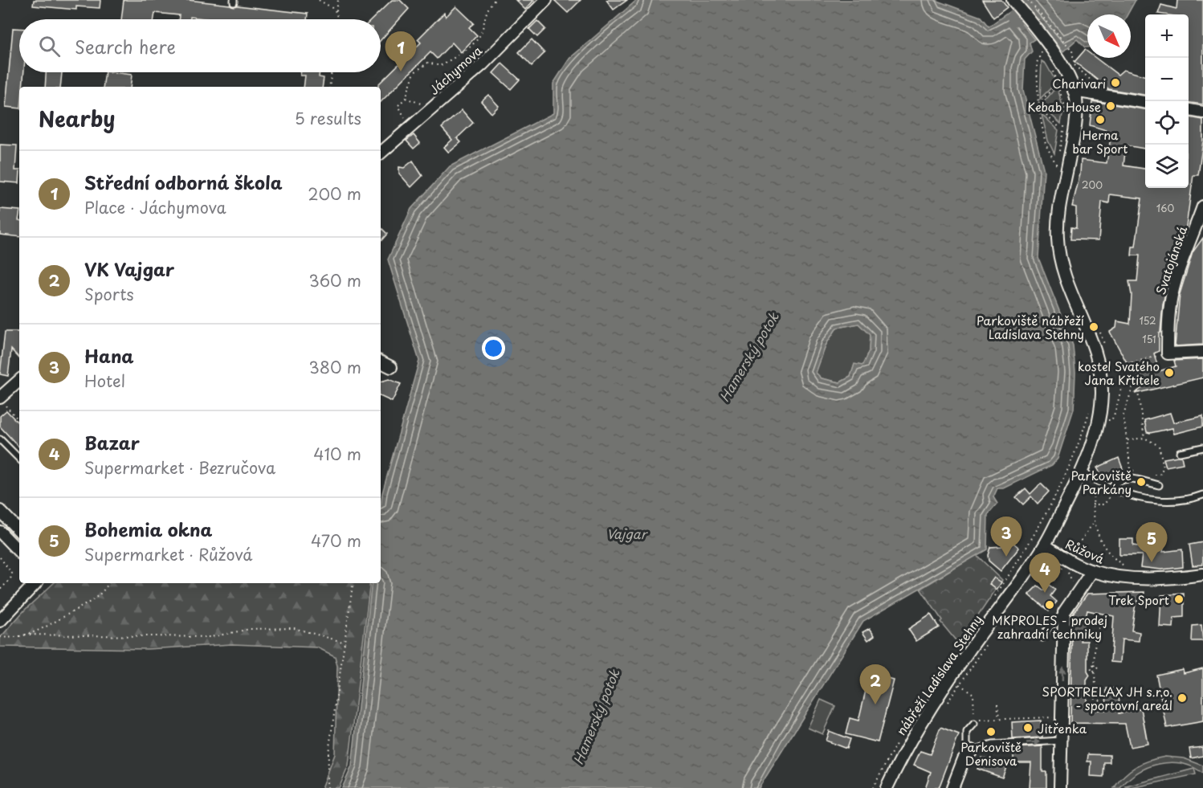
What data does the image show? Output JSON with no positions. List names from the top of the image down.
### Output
{
  "streets": {
    "street": [
      "Jáchymova",
      "Svatojánská",
      "Růžová",
      "nábřeží Ladislava Stehny"
    ]
  },
  "crossings": [
    ["Růžová", "nábřeží Ladislava Stehny"]
  ],
  "water": ["Hamerský potok", "Vajgar"],
  "places": [
    "Charivari",
    "Kebab House",
    "Herna bar Sport",
    "Parkoviště nábřeží Ladislava Stehny",
    "kostel Svatého Jana Křtitele",
    "Parkoviště Parkány",
    "Trek Sport",
    "MKPROLES - prodej zahradní techniky",
    "SPORTRELAX JH s.r.o. - sportovní areál",
    "Jitřenka",
    "Parkoviště Denisova"
  ],
  "house_numbers": [
    "200",
    "160",
    "152",
    "151"
  ],
  "north": "bottom right",
  "page": {
    "map_buttons": ["+", "−"],
    "search": "Search here",
    "pins": [
      "1",
      "3",
      "5",
      "4",
      "2"
    ],
    "heading": ["Nearby", "5 results"],
    "list": [
      {
        "mark": "1",
        "name": "Střední odborná škola",
        "note": "Place · Jáchymova",
        "value": "200 m"
      },
      {
        "mark": "2",
        "name": "VK Vajgar",
        "note": "Sports",
        "value": "360 m"
      },
      {
        "mark": "3",
        "name": "Hana",
        "note": "Hotel",
        "value": "380 m"
      },
      {
        "mark": "4",
        "name": "Bazar",
        "note": "Supermarket · Bezručova",
        "value": "410 m"
      },
      {
        "mark": "5",
        "name": "Bohemia okna",
        "note": "Supermarket · Růžová",
        "value": "470 m"
      }
    ]
  }
}
